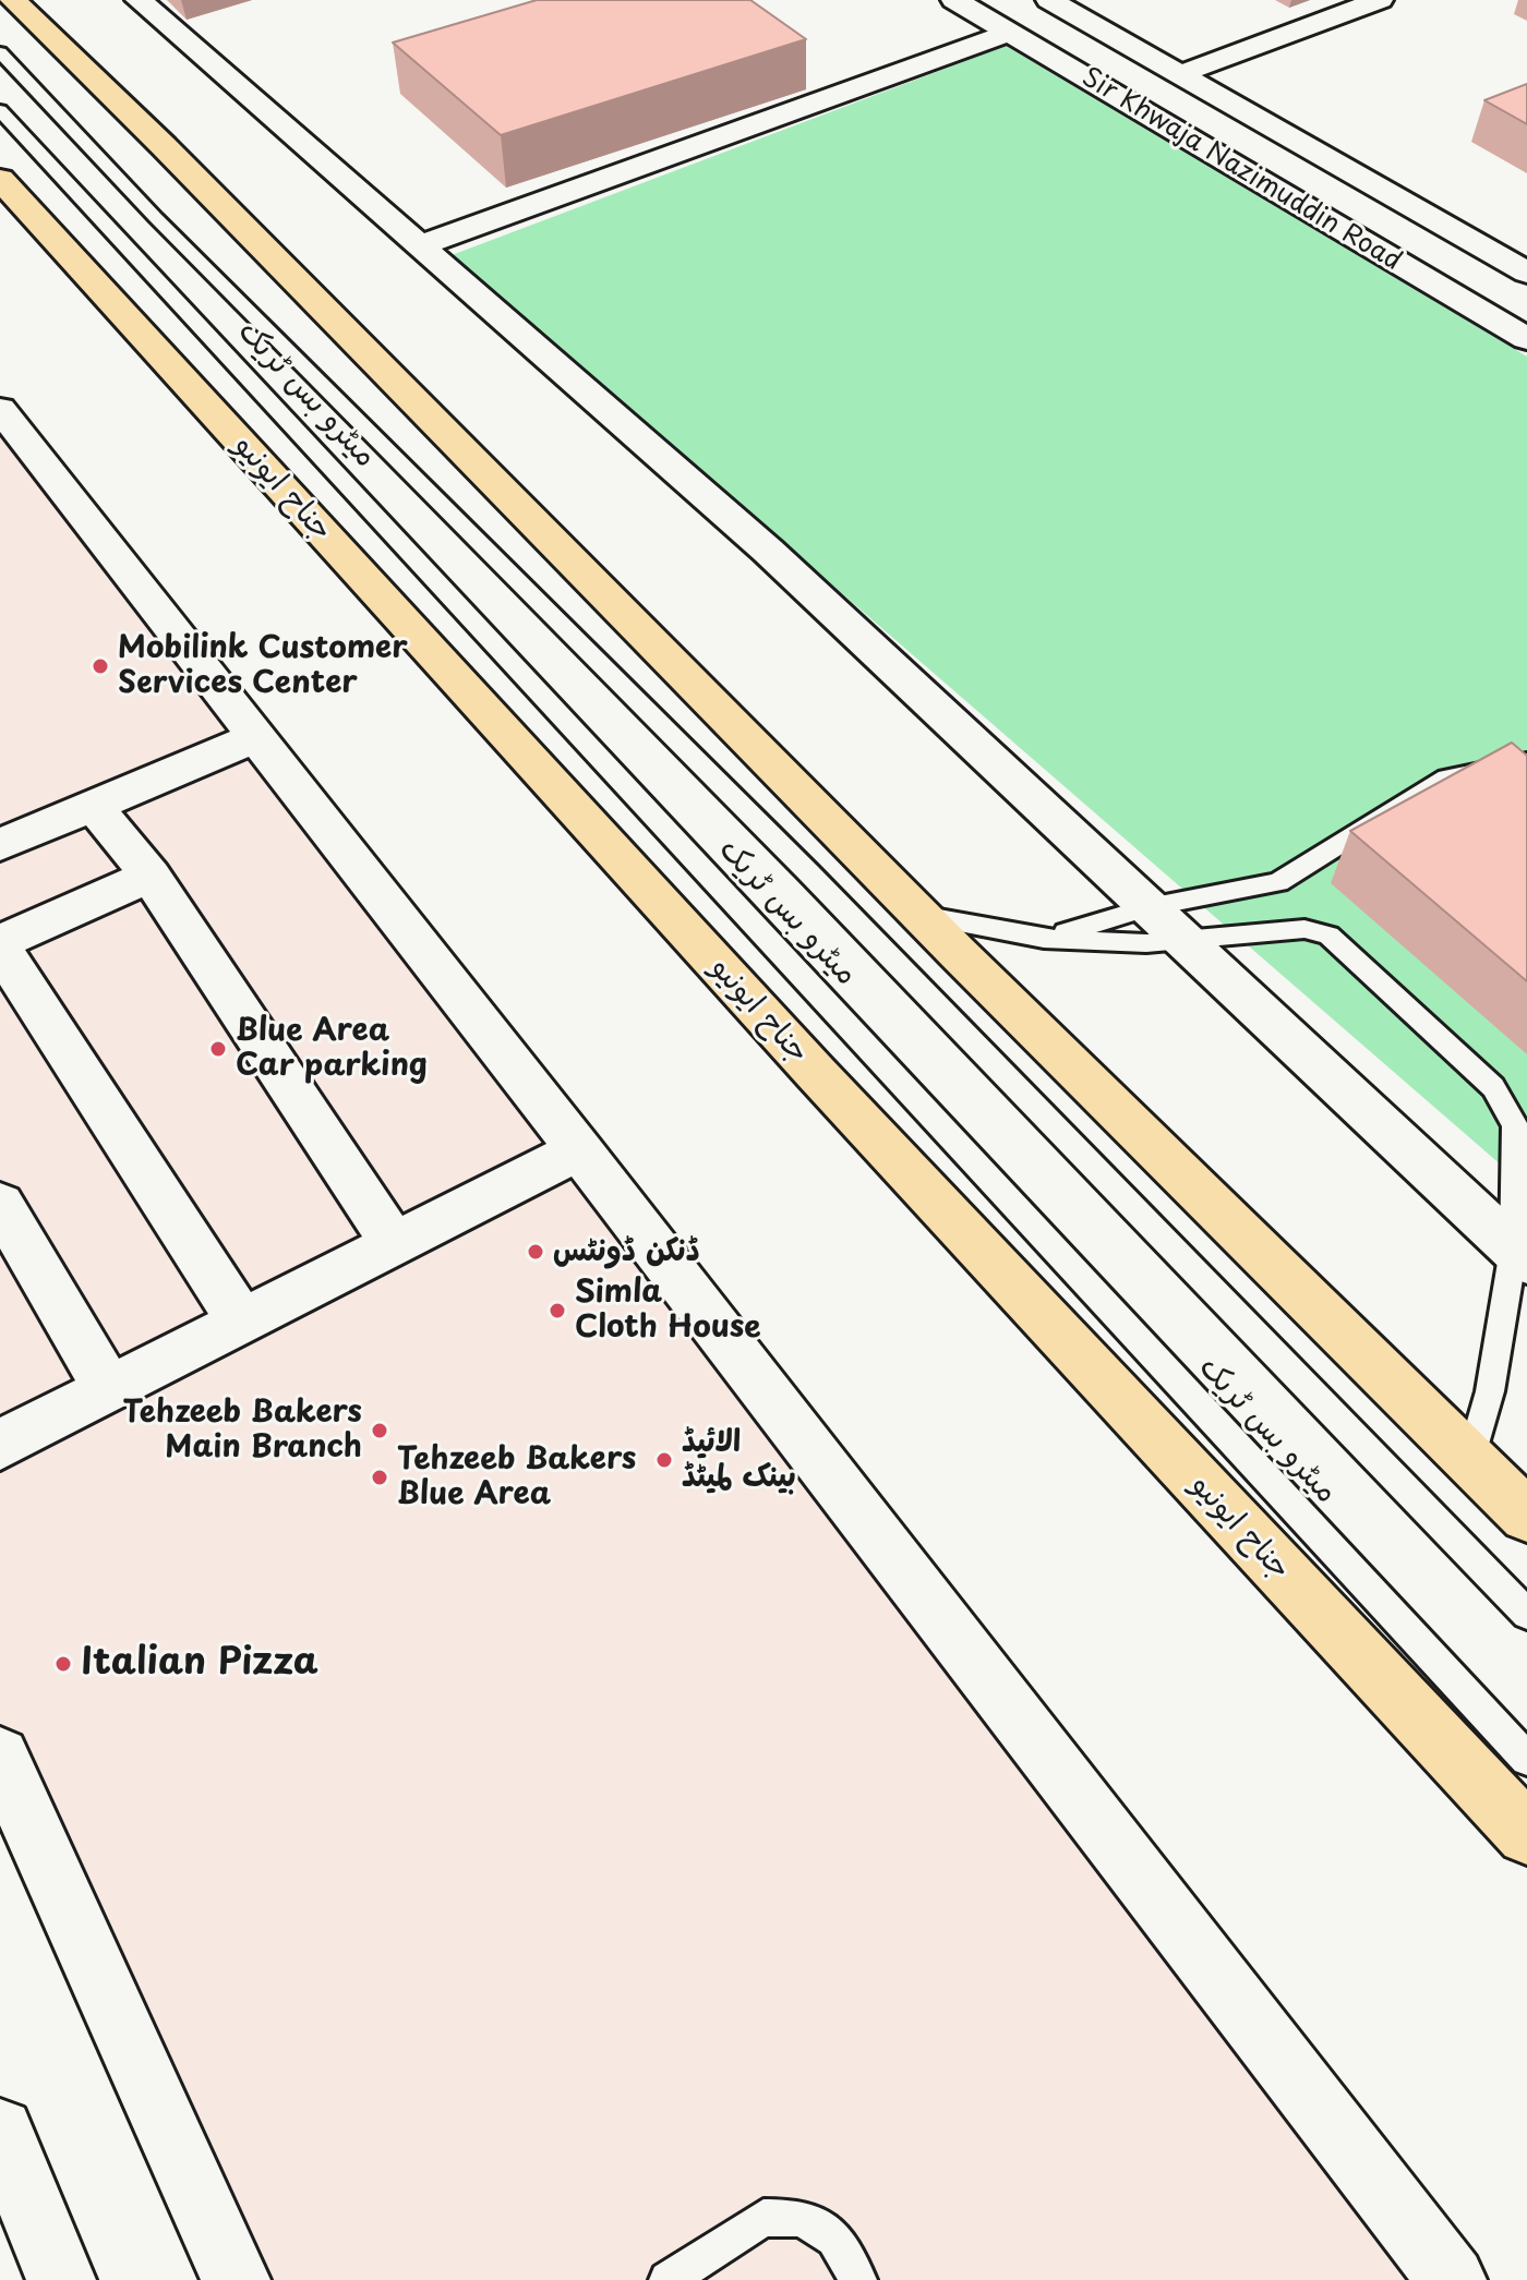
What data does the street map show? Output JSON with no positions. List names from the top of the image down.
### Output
{
  "streets": {
    "main road": ["جناح ایونیو"],
    "street": ["Sir Khwaja Nazimuddin Road"],
    "lane": ["میٹرو بس ٹریک"]
  },
  "places": [
    "Mobilink Customer Services Center",
    "Blue Area Car parking",
    "ڈنکن ڈونٹس",
    "Simla Cloth House",
    "Tehzeeb Bakers Main Branch",
    "الائیڈ بینک لمیٹڈ",
    "Tehzeeb Bakers Blue Area",
    "Italian Pizza"
  ]
}
